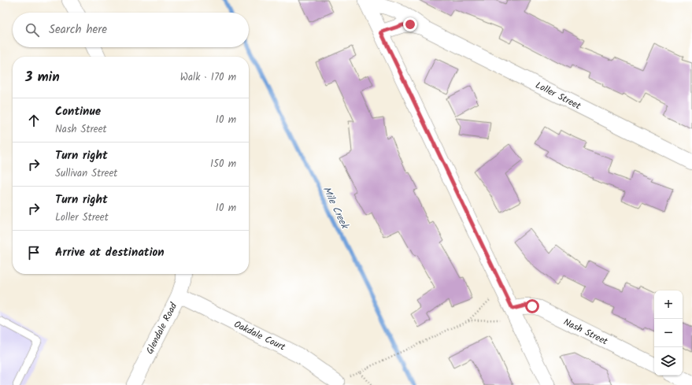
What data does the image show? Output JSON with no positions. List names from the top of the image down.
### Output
{
  "streets": {
    "street": [
      "Loller Street",
      "Glendale Road",
      "Nash Street",
      "Oakdale Court"
    ]
  },
  "crossings": [
    ["Glendale Road", "Oakdale Court"]
  ],
  "water": ["Mile Creek"],
  "page": {
    "search": "Search here",
    "heading": ["3 min", "Walk · 170 m"],
    "list": [
      ["Continue", "Nash Street", "10 m"],
      ["Turn right", "Sullivan Street", "150 m"],
      ["Turn right", "Loller Street", "10 m"],
      "Arrive at destination"
    ],
    "map_buttons": ["+", "−"]
  }
}
